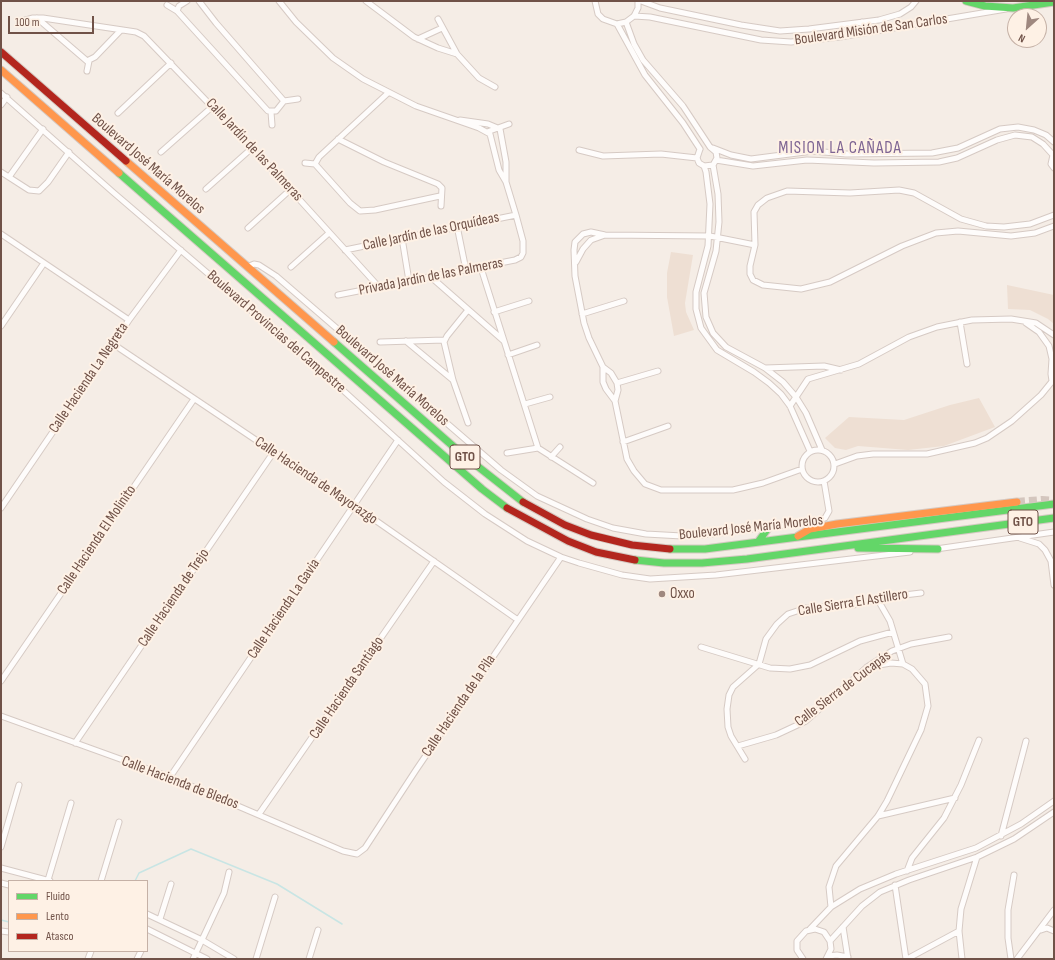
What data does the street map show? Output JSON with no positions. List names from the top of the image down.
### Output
{
  "streets": {
    "main road": ["Boulevard José María Morelos", "GTO"],
    "street": [
      "Boulevard Misión de San Carlos",
      "Calle Jardín de las Palmeras",
      "Calle Jardín de las Orquídeas",
      "Privada Jardín de las Palmeras",
      "Boulevard Provincias del Campestre",
      "Calle Hacienda La Negreta",
      "Calle Hacienda de Mayorazgo",
      "Calle Hacienda El Molinito",
      "Calle Hacienda de Trejo",
      "Calle Sierra El Astillero",
      "Calle Hacienda La Gavia",
      "Calle Hacienda Santiago",
      "Calle Sierra de Cucapás",
      "Calle Hacienda de la Pila",
      "Calle Hacienda de Bledos"
    ]
  },
  "crossings": [
    ["Calle Jardín de las Palmeras", "Calle Jardín de las Orquídeas"],
    ["Calle Jardín de las Palmeras", "Privada Jardín de las Palmeras"],
    ["Calle Jardín de las Orquídeas", "Privada Jardín de las Palmeras"],
    ["Boulevard Provincias del Campestre", "Calle Hacienda La Negreta"],
    ["Boulevard Provincias del Campestre", "Calle Hacienda La Gavia"],
    ["Boulevard Provincias del Campestre", "Calle Hacienda de la Pila"],
    ["Calle Hacienda La Negreta", "Calle Hacienda de Mayorazgo"],
    ["Calle Hacienda de Mayorazgo", "Calle Hacienda El Molinito"],
    ["Calle Hacienda de Mayorazgo", "Calle Hacienda de Trejo"],
    ["Calle Hacienda de Mayorazgo", "Calle Hacienda La Gavia"],
    ["Calle Hacienda de Mayorazgo", "Calle Hacienda Santiago"],
    ["Calle Hacienda de Mayorazgo", "Calle Hacienda de la Pila"],
    ["Calle Hacienda de Trejo", "Calle Hacienda de Bledos"],
    ["Calle Hacienda La Gavia", "Calle Hacienda de Bledos"],
    ["Calle Hacienda Santiago", "Calle Hacienda de Bledos"],
    ["Calle Hacienda de la Pila", "Calle Hacienda de Bledos"]
  ],
  "districts": ["MISION LA CAÑADA"],
  "places": ["Oxxo"],
  "legend": ["Fluido", "Lento", "Atasco"],
  "scale_bar": "100 m",
  "north": "bottom left"
}
